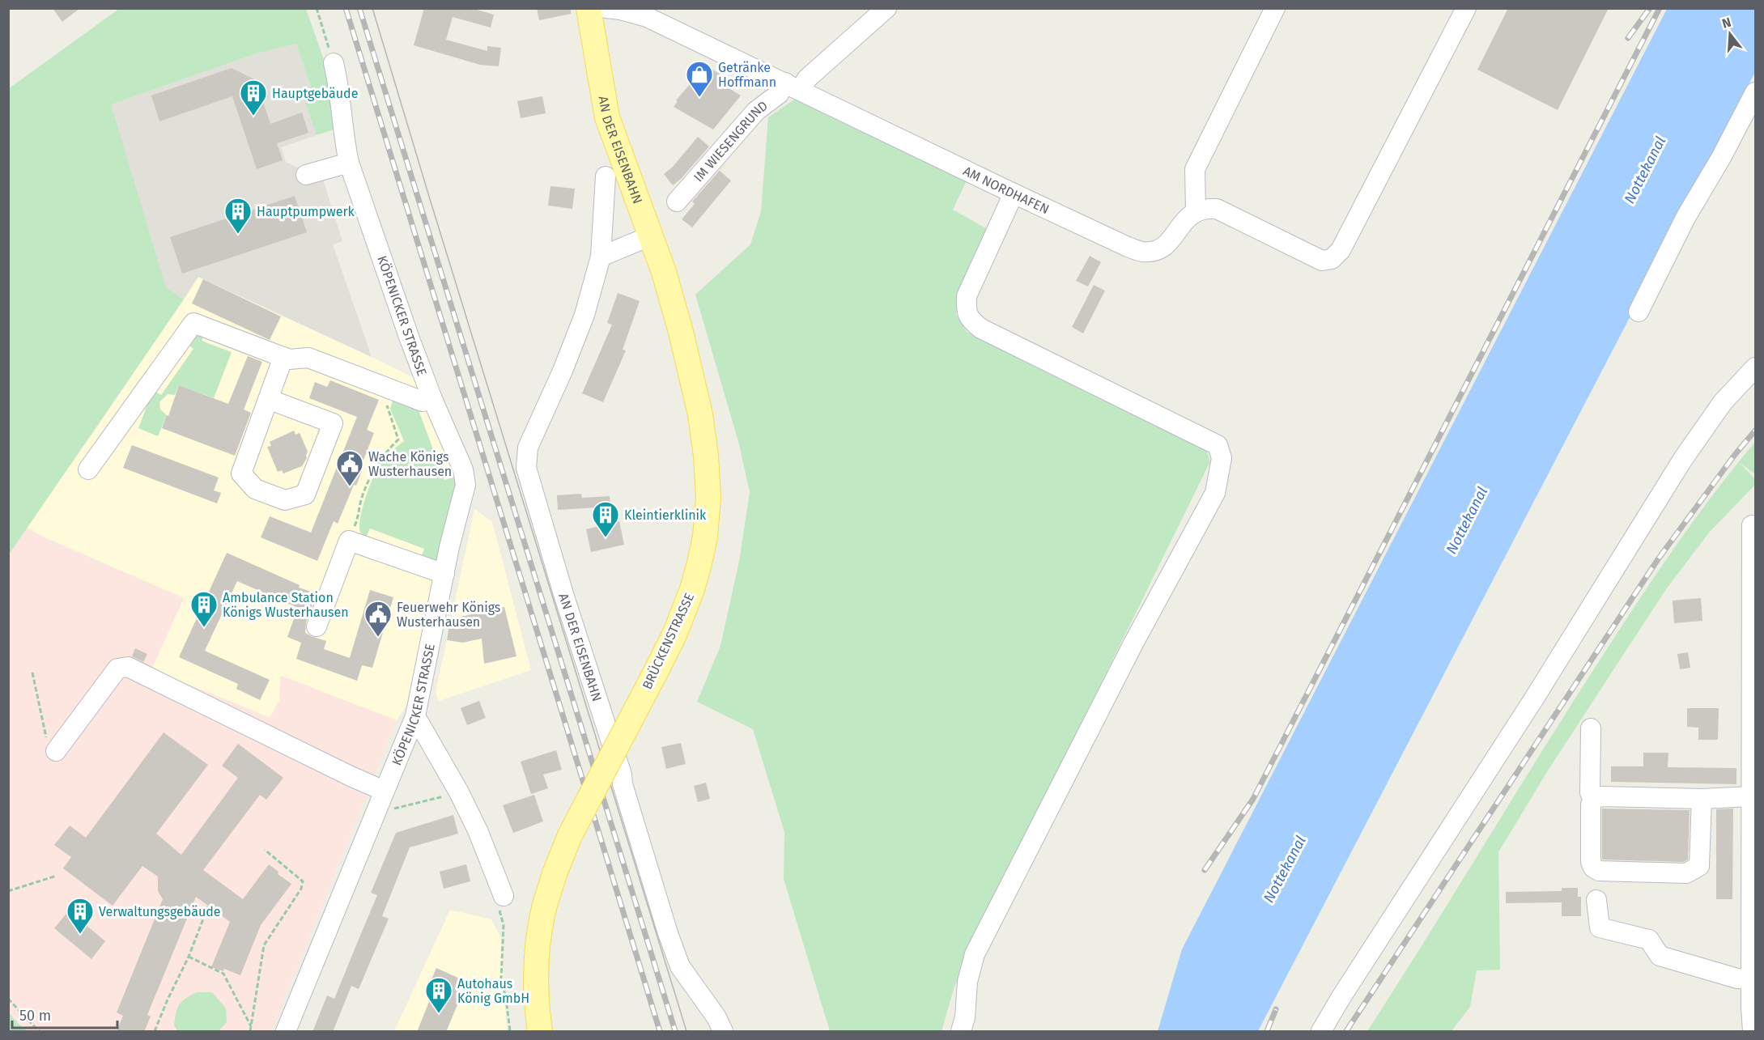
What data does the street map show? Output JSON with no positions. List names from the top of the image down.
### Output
{
  "streets": {
    "main road": ["AN DER EISENBAHN", "BRÜCKENSTRASSE"],
    "street": ["IM WIESENGRUND", "AM NORDHAFEN", "KÖPENICKER STRASSE"]
  },
  "crossings": [
    ["IM WIESENGRUND", "AM NORDHAFEN"],
    ["AN DER EISENBAHN", "AM NORDHAFEN"],
    ["AN DER EISENBAHN", "BRÜCKENSTRASSE"]
  ],
  "water": ["Nottekanal"],
  "places": {
    "shop": ["Getränke Hoffmann"],
    "building": [
      "Hauptgebäude",
      "Hauptpumpwerk",
      "Kleintierklinik",
      "Ambulance Station Königs Wusterhausen",
      "Verwaltungsgebäude",
      "Autohaus König GmbH"
    ],
    "public building": ["Wache Königs Wusterhausen", "Feuerwehr Königs Wusterhausen"]
  },
  "scale_bar": "50 m",
  "north": "top"
}
